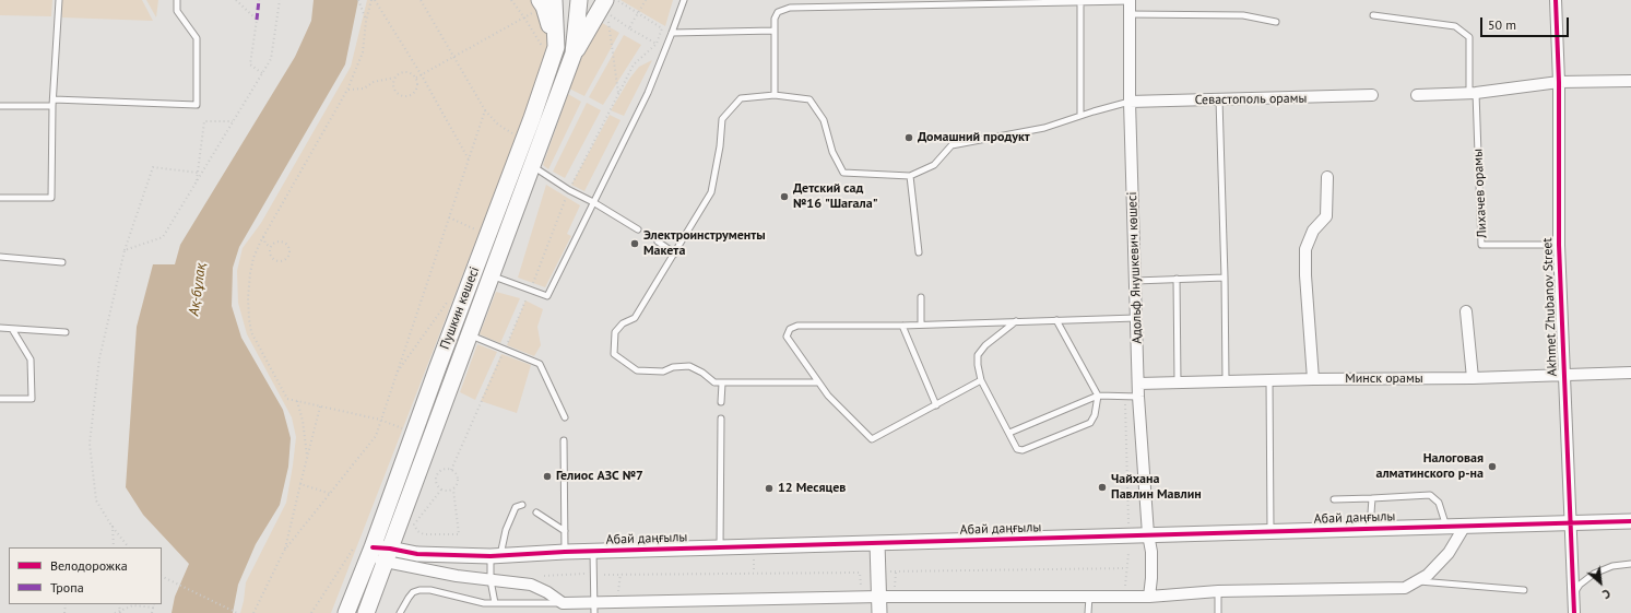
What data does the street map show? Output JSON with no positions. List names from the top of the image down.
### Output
{
  "streets": {
    "main road": ["Пушкин көшесі"],
    "street": [
      "Севастополь орамы",
      "Адольф Янушкевич көшесі",
      "Akhmet Zhubanov Street",
      "Минск орамы",
      "Абай даңғылы"
    ],
    "lane": ["Лихачев орамы"]
  },
  "crossings": [
    ["Севастополь орамы", "Адольф Янушкевич көшесі"],
    ["Лихачев орамы", "Akhmet Zhubanov Street"],
    ["Адольф Янушкевич көшесі", "Минск орамы"],
    ["Адольф Янушкевич көшесі", "Абай даңғылы"],
    ["Akhmet Zhubanov Street", "Минск орамы"],
    ["Akhmet Zhubanov Street", "Абай даңғылы"],
    ["Пушкин көшесі", "Абай даңғылы"]
  ],
  "water": ["Ақ-бұлақ"],
  "places": [
    "Домашний продукт",
    "Детский сад №16 \"Шагала\"",
    "Электроинструменты Макета",
    "Налоговая алматинского р-на",
    "Гелиос АЗС №7",
    "Чайхана Павлин Мавлин",
    "12 Месяцев"
  ],
  "legend": ["Велодорожка", "Тропа"],
  "scale_bar": "50 m",
  "north": "bottom right"
}
